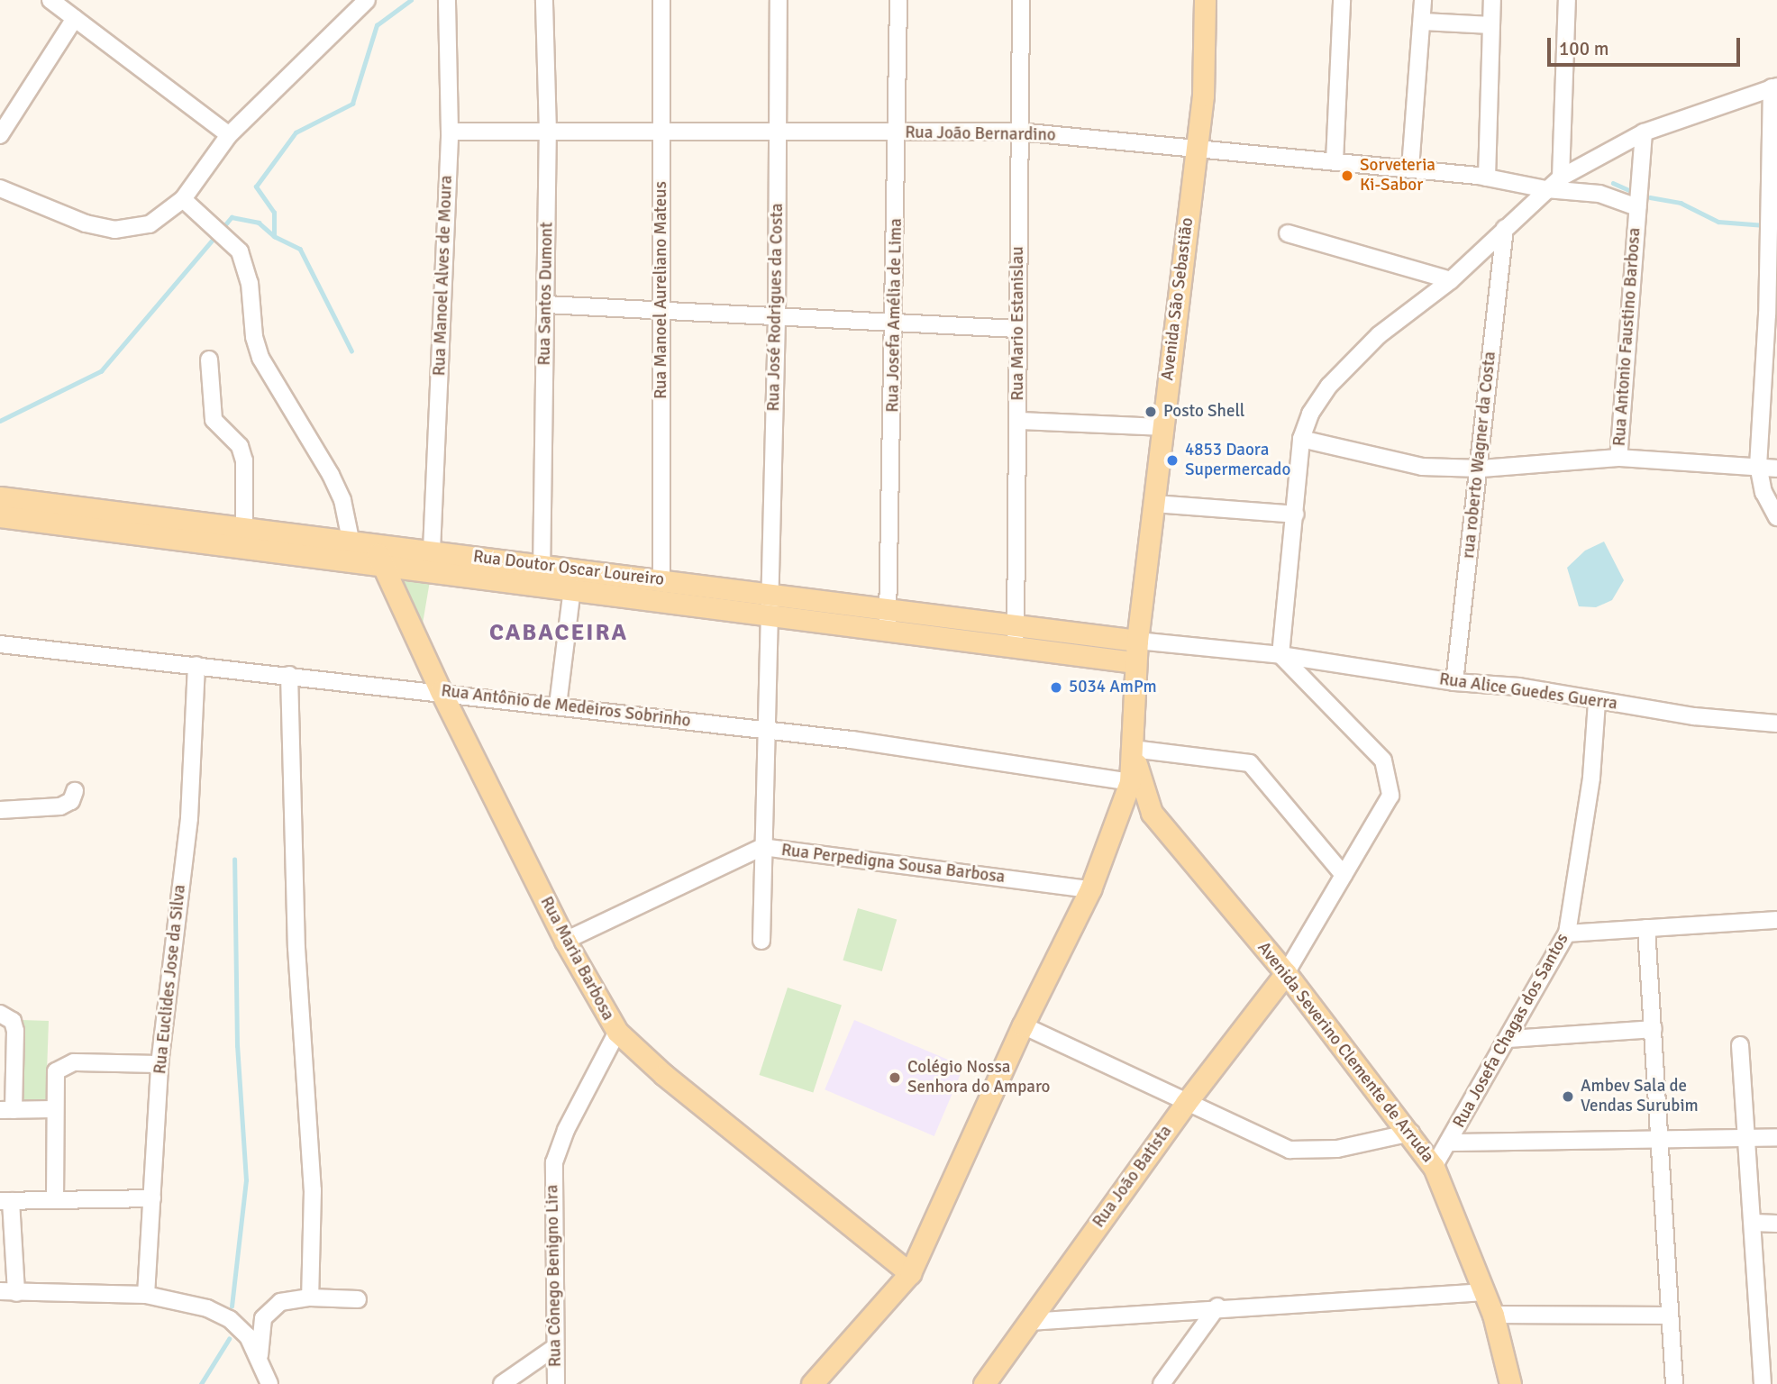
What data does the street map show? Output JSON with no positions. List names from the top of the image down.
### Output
{
  "streets": {
    "main road": [
      "Avenida São Sebastião",
      "Rua Doutor Oscar Loureiro",
      "Rua Maria Barbosa",
      "Avenida Severino Clemente de Arruda",
      "Rua João Batista"
    ],
    "street": [
      "Rua João Bernardino",
      "Rua Manoel Alves de Moura",
      "Rua Manoel Aureliano Mateus",
      "Rua Santos Dumont",
      "Rua José Rodrigues da Costa",
      "Rua Josefa Amélia de Lima",
      "Rua Mario Estanislau",
      "Rua Antonio Faustino Barbosa",
      "rua roberto Wagner da Costa",
      "Rua Alice Guedes Guerra",
      "Rua Antônio de Medeiros Sobrinho",
      "Rua Perpedigna Sousa Barbosa",
      "Rua Euclides Jose da Silva",
      "Rua Josefa Chagas dos Santos",
      "Rua Cônego Benigno Lira"
    ]
  },
  "crossings": [
    ["Rua João Bernardino", "Rua Manoel Alves de Moura"],
    ["Rua João Bernardino", "Rua Manoel Aureliano Mateus"],
    ["Rua João Bernardino", "Rua Santos Dumont"],
    ["Rua João Bernardino", "Avenida São Sebastião"],
    ["Rua João Bernardino", "Rua José Rodrigues da Costa"],
    ["Rua João Bernardino", "Rua Josefa Amélia de Lima"],
    ["Rua João Bernardino", "Rua Mario Estanislau"],
    ["Rua João Bernardino", "Rua Antonio Faustino Barbosa"],
    ["Rua Manoel Alves de Moura", "Rua Doutor Oscar Loureiro"],
    ["Rua Manoel Aureliano Mateus", "Rua Doutor Oscar Loureiro"],
    ["Rua Santos Dumont", "Rua Doutor Oscar Loureiro"],
    ["Avenida São Sebastião", "Rua Doutor Oscar Loureiro"],
    ["Avenida São Sebastião", "Rua Alice Guedes Guerra"],
    ["Avenida São Sebastião", "Rua Antônio de Medeiros Sobrinho"],
    ["Avenida São Sebastião", "Rua Perpedigna Sousa Barbosa"],
    ["Avenida São Sebastião", "Rua Maria Barbosa"],
    ["Avenida São Sebastião", "Avenida Severino Clemente de Arruda"],
    ["Rua José Rodrigues da Costa", "Rua Doutor Oscar Loureiro"],
    ["Rua José Rodrigues da Costa", "Rua Antônio de Medeiros Sobrinho"],
    ["Rua José Rodrigues da Costa", "Rua Perpedigna Sousa Barbosa"],
    ["Rua Josefa Amélia de Lima", "Rua Doutor Oscar Loureiro"],
    ["Rua Mario Estanislau", "Rua Doutor Oscar Loureiro"],
    ["rua roberto Wagner da Costa", "Rua Alice Guedes Guerra"],
    ["Rua Doutor Oscar Loureiro", "Rua Alice Guedes Guerra"],
    ["Rua Doutor Oscar Loureiro", "Rua Maria Barbosa"],
    ["Rua Alice Guedes Guerra", "Rua Josefa Chagas dos Santos"],
    ["Rua Antônio de Medeiros Sobrinho", "Rua Maria Barbosa"],
    ["Rua Antônio de Medeiros Sobrinho", "Rua Euclides Jose da Silva"],
    ["Rua Perpedigna Sousa Barbosa", "Rua Maria Barbosa"],
    ["Rua Maria Barbosa", "Rua Cônego Benigno Lira"],
    ["Rua Josefa Chagas dos Santos", "Avenida Severino Clemente de Arruda"],
    ["Avenida Severino Clemente de Arruda", "Rua João Batista"]
  ],
  "districts": ["CABACEIRA"],
  "places": [
    "Sorveteria Ki-Sabor",
    "Posto Shell",
    "4853 Daora Supermercado",
    "5034 AmPm",
    "Colégio Nossa Senhora do Amparo",
    "Ambev Sala de Vendas Surubim"
  ],
  "scale_bar": "100 m"
}
